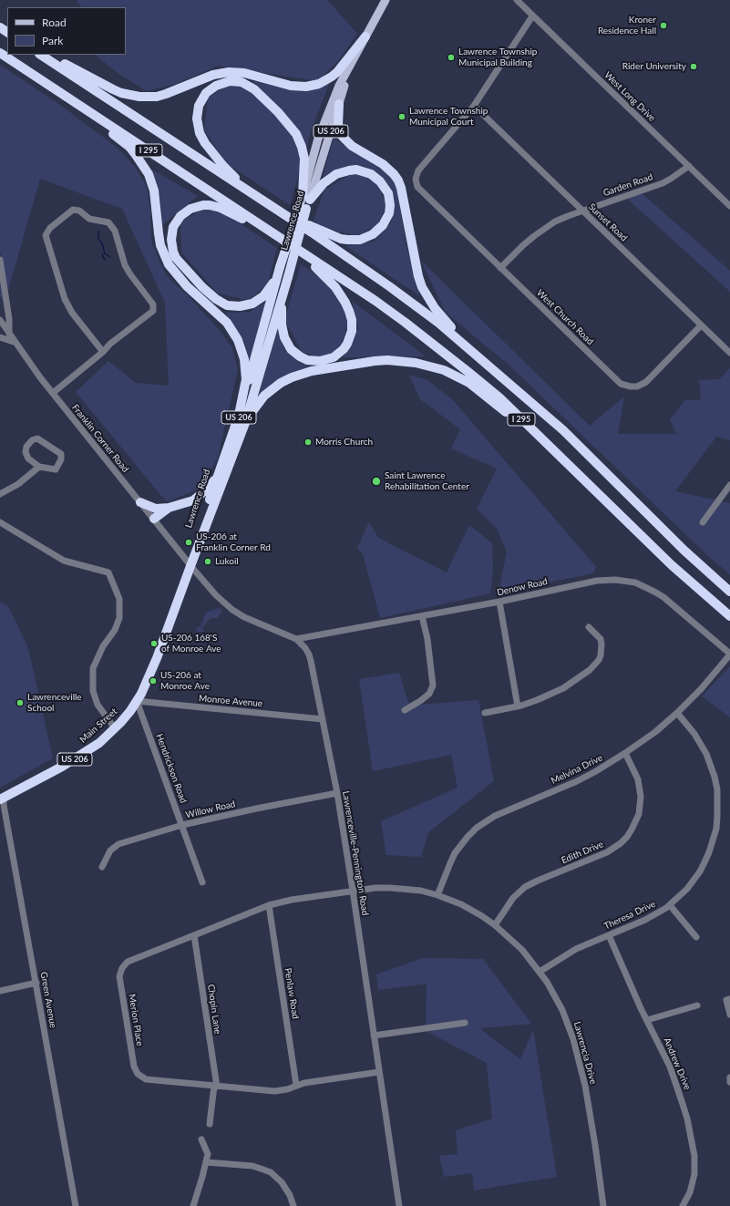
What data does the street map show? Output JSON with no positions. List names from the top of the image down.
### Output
{
  "streets": {
    "highway": [
      "US 206",
      "I 295",
      "Lawrence Road",
      "Main Street"
    ],
    "street": [
      "West Long Drive",
      "Garden Road",
      "Sunset Road",
      "West Church Road",
      "Franklin Corner Road",
      "Denow Road",
      "Monroe Avenue",
      "Hendrickson Road",
      "Melvina Drive",
      "Willow Road",
      "Edith Drive",
      "Lawrenceville-Pennington Road",
      "Theresa Drive",
      "Penlaw Road",
      "Green Avenue",
      "Chopin Lane",
      "Merion Place",
      "Lawrencia Drive",
      "Andrew Drive"
    ]
  },
  "crossings": [
    ["West Long Drive", "Garden Road"],
    ["Garden Road", "Sunset Road"],
    ["Garden Road", "West Church Road"],
    ["Lawrence Road", "Franklin Corner Road"],
    ["Lawrence Road", "Main Street"],
    ["Lawrence Road", "Lawrenceville-Pennington Road"],
    ["Sunset Road", "West Church Road"],
    ["Franklin Corner Road", "Main Street"],
    ["Franklin Corner Road", "Lawrenceville-Pennington Road"],
    ["Denow Road", "Melvina Drive"],
    ["Denow Road", "Lawrenceville-Pennington Road"],
    ["Monroe Avenue", "Main Street"],
    ["Monroe Avenue", "Hendrickson Road"],
    ["Monroe Avenue", "Lawrenceville-Pennington Road"],
    ["Main Street", "Hendrickson Road"],
    ["Main Street", "Lawrenceville-Pennington Road"],
    ["Main Street", "Green Avenue"],
    ["Hendrickson Road", "Willow Road"],
    ["Melvina Drive", "Edith Drive"],
    ["Melvina Drive", "Theresa Drive"],
    ["Melvina Drive", "Lawrencia Drive"],
    ["Willow Road", "Lawrenceville-Pennington Road"],
    ["Edith Drive", "Lawrencia Drive"],
    ["Lawrenceville-Pennington Road", "Merion Place"],
    ["Lawrenceville-Pennington Road", "Lawrencia Drive"],
    ["Theresa Drive", "Lawrencia Drive"],
    ["Theresa Drive", "Andrew Drive"],
    ["Penlaw Road", "Merion Place"],
    ["Chopin Lane", "Merion Place"],
    ["Merion Place", "Lawrencia Drive"]
  ],
  "places": [
    "Kroner Residence Hall",
    "Lawrence Township Municipal Building",
    "Rider University",
    "Lawrence Township Municipal Court",
    "Morris Church",
    "Saint Lawrence Rehabilitation Center",
    "US-206 at Franklin Corner Rd",
    "Lukoil",
    "US-206 168'S of Monroe Ave",
    "US-206 at Monroe Ave",
    "Lawrenceville School"
  ],
  "legend": ["Road", "Park"]
}
